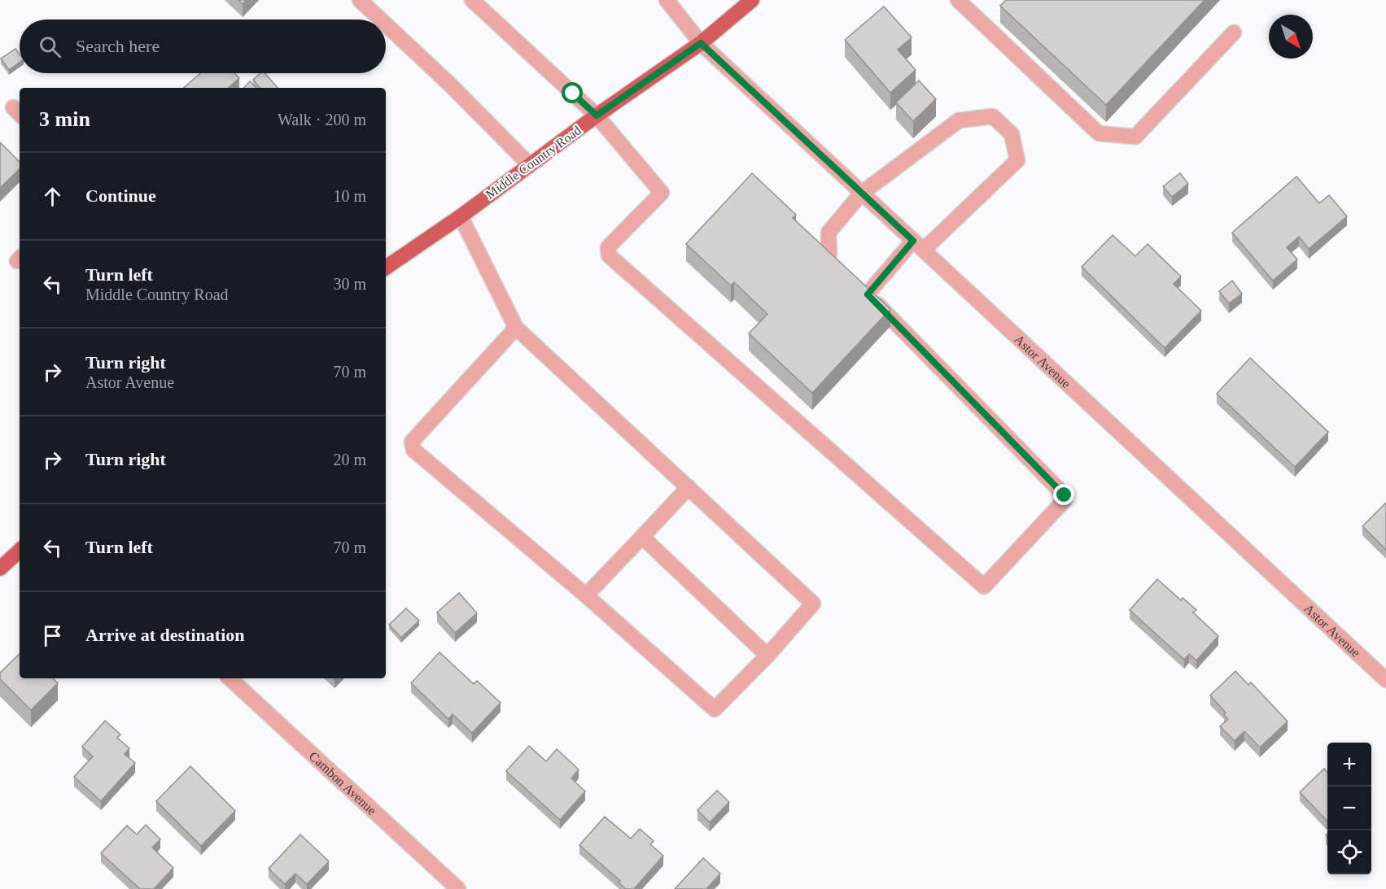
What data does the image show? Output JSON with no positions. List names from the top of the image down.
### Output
{
  "streets": {
    "main road": ["Middle Country Road"],
    "street": ["Astor Avenue", "Cambon Avenue"]
  },
  "crossings": [
    ["Middle Country Road", "Astor Avenue"]
  ],
  "north": "bottom right",
  "page": {
    "search": "Search here",
    "heading": ["3 min", "Walk · 200 m"],
    "list": [
      ["Continue", "10 m"],
      ["Turn left", "Middle Country Road", "30 m"],
      ["Turn right", "Astor Avenue", "70 m"],
      ["Turn right", "20 m"],
      ["Turn left", "70 m"],
      "Arrive at destination"
    ],
    "map_buttons": ["+", "−"]
  }
}
